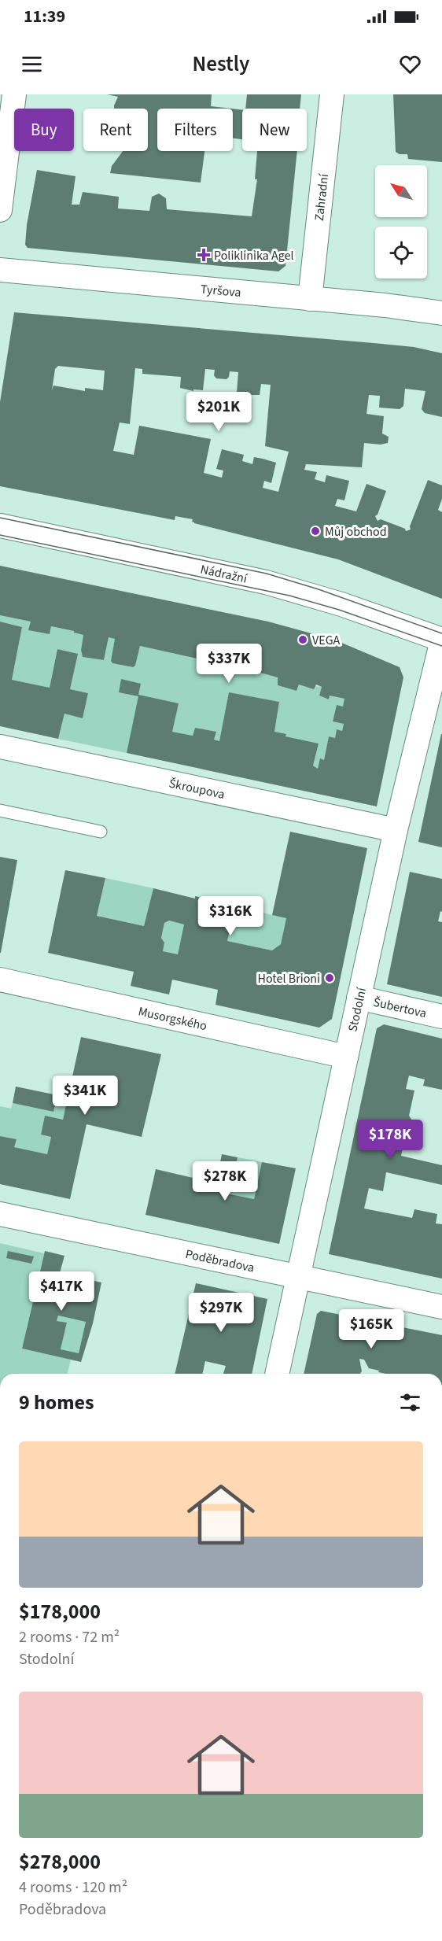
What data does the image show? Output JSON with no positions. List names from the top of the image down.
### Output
{
  "streets": {
    "street": [
      "Zahradní",
      "Tyršova",
      "Nádražní",
      "Škroupova",
      "Šubertova",
      "Stodolní",
      "Musorgského",
      "Poděbradova"
    ]
  },
  "crossings": [
    ["Zahradní", "Tyršova"],
    ["Nádražní", "Stodolní"],
    ["Škroupova", "Stodolní"],
    ["Šubertova", "Stodolní"],
    ["Stodolní", "Musorgského"],
    ["Stodolní", "Poděbradova"]
  ],
  "places": {
    "health": ["Poliklinika Agel"],
    "other": ["Můj obchod", "VEGA", "Hotel Brioni"]
  },
  "north": "top left",
  "page": {
    "status": "11:39",
    "header": "Nestly",
    "chip": [
      "Buy",
      "Rent",
      "Filters",
      "New"
    ],
    "price": [
      "$201K",
      "$337K",
      "$316K",
      "$341K",
      "$178K",
      "$278K",
      "$417K",
      "$297K",
      "$165K"
    ],
    "heading": "9 homes",
    "list": [
      {
        "name": "$178,000",
        "note": "2 rooms · 72 m² · Stodolní"
      },
      {
        "name": "$278,000",
        "note": "4 rooms · 120 m² · Poděbradova"
      }
    ]
  }
}
